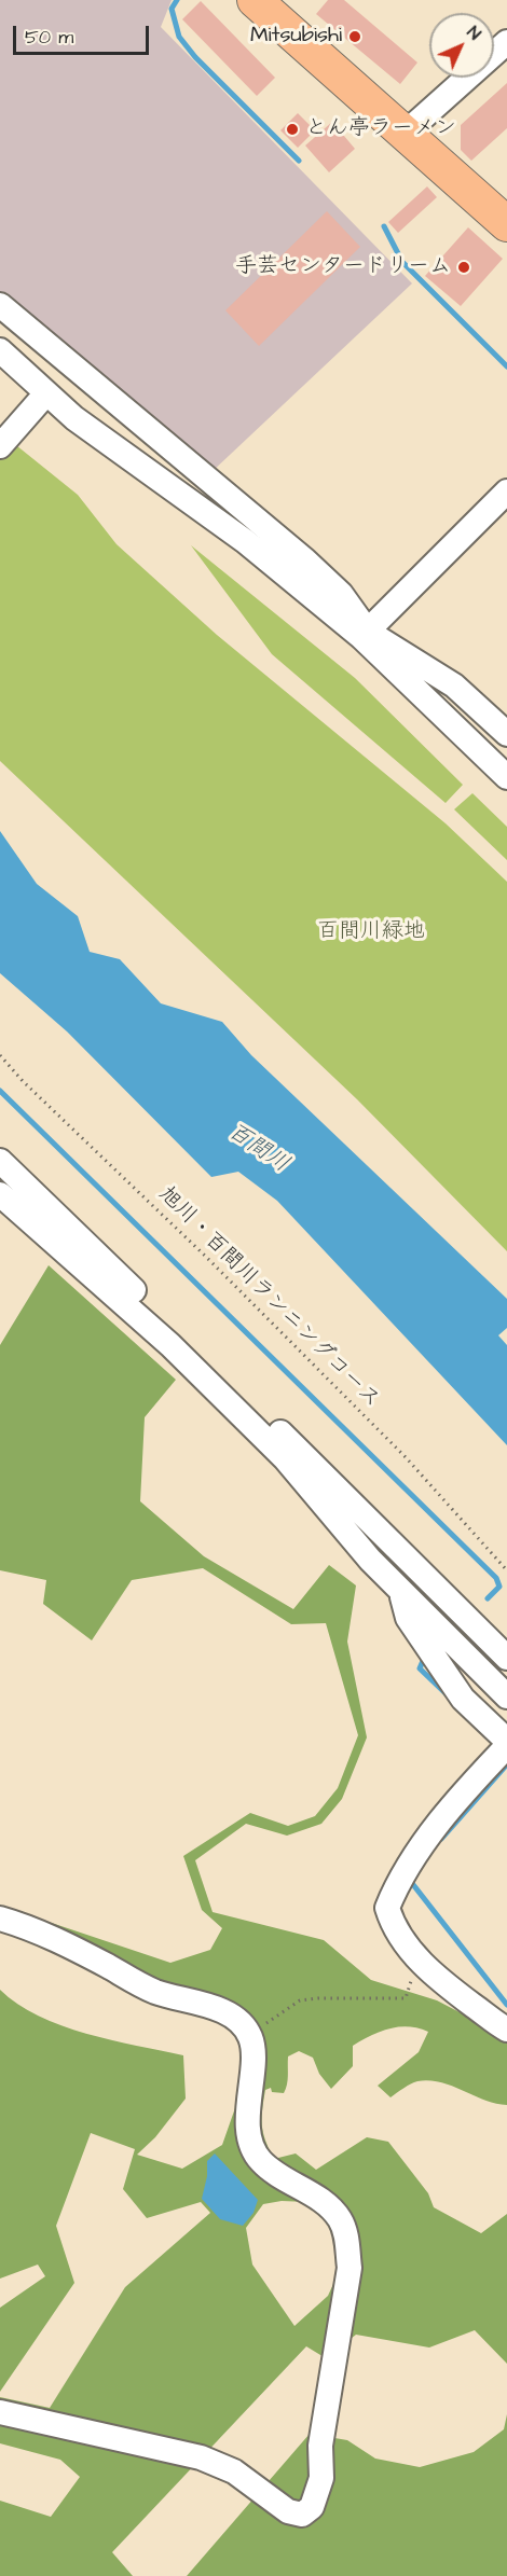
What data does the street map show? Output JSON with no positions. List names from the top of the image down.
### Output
{
  "streets": {
    "path": ["旭川・百間川ランニングコース"]
  },
  "water": ["百間川"],
  "parks": ["百間川緑地"],
  "places": ["Mitsubishi", "とん亭ラーメン", "手芸センタードリーム"],
  "scale_bar": "50 m",
  "north": "top right"
}
